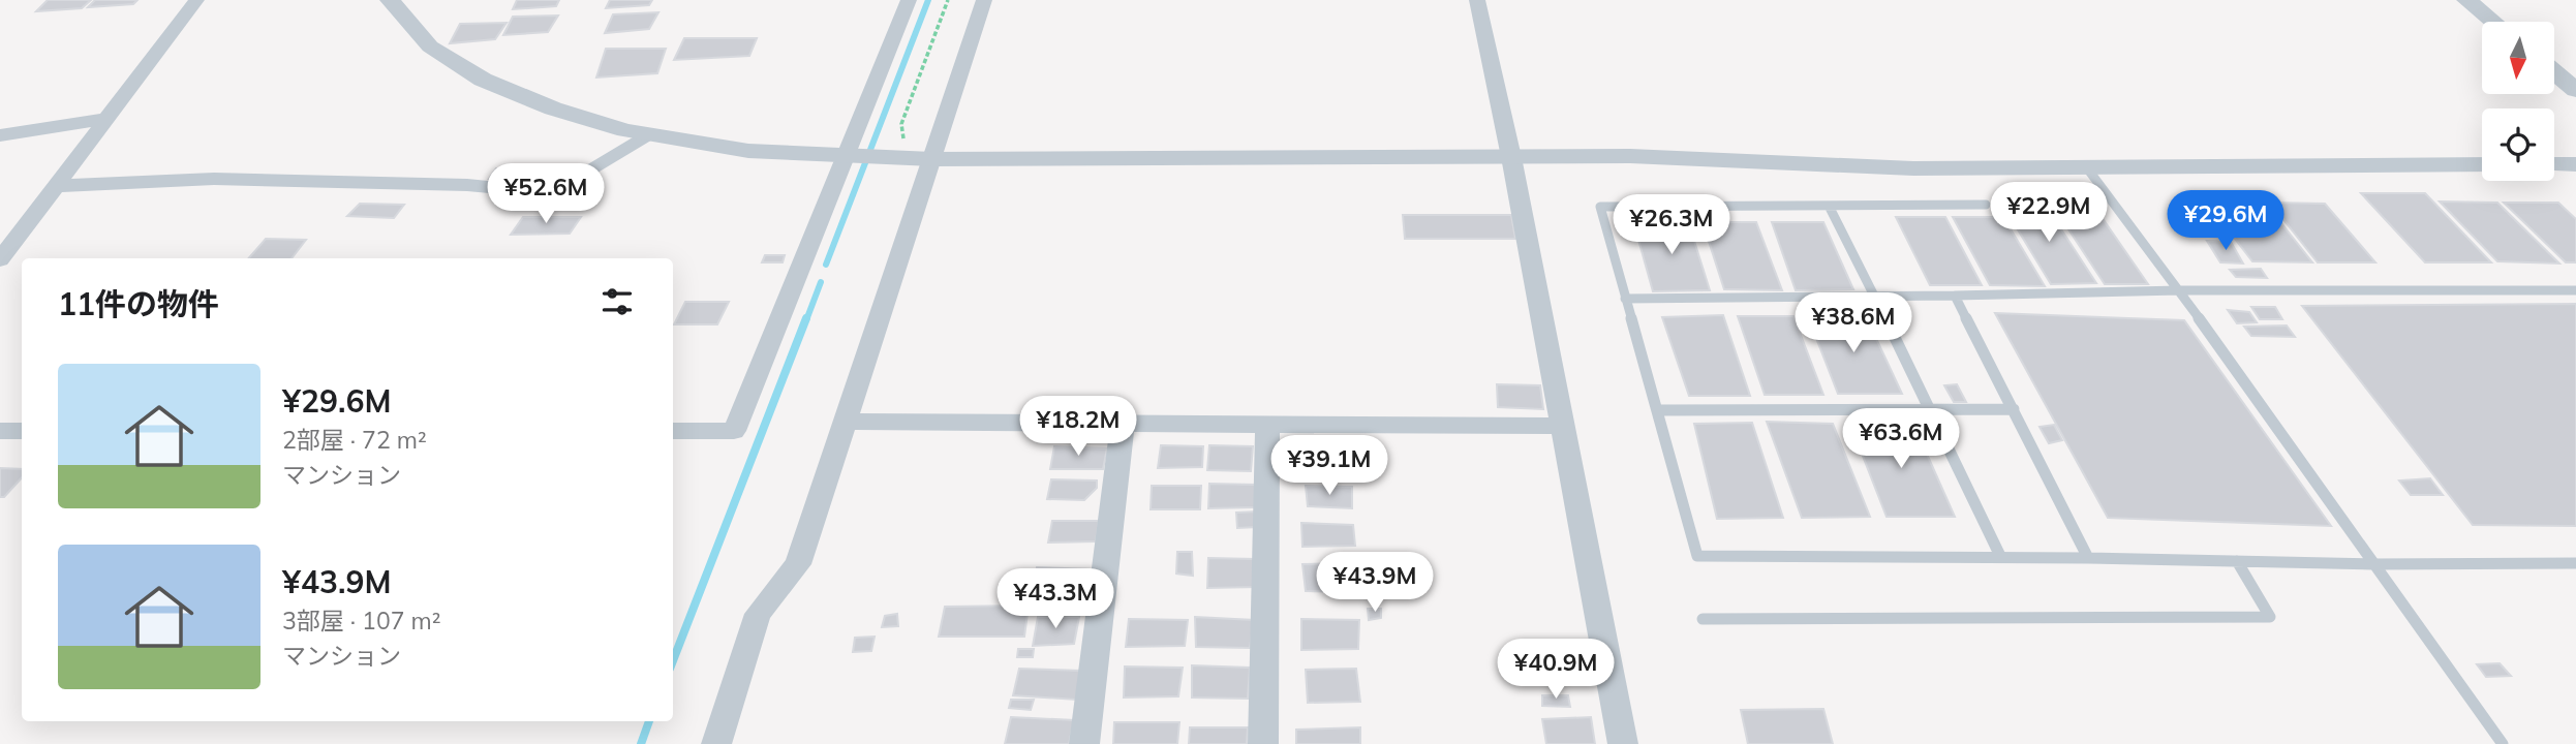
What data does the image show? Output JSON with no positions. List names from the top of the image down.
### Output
{
  "north": "bottom",
  "page": {
    "price": [
      "¥52.6M",
      "¥22.9M",
      "¥29.6M",
      "¥26.3M",
      "¥38.6M",
      "¥18.2M",
      "¥63.6M",
      "¥39.1M",
      "¥43.9M",
      "¥43.3M",
      "¥40.9M"
    ],
    "heading": "11件の物件",
    "list": [
      {
        "name": "¥29.6M",
        "note": "2部屋 · 72 m² · マンション"
      },
      {
        "name": "¥43.9M",
        "note": "3部屋 · 107 m² · マンション"
      }
    ]
  }
}
